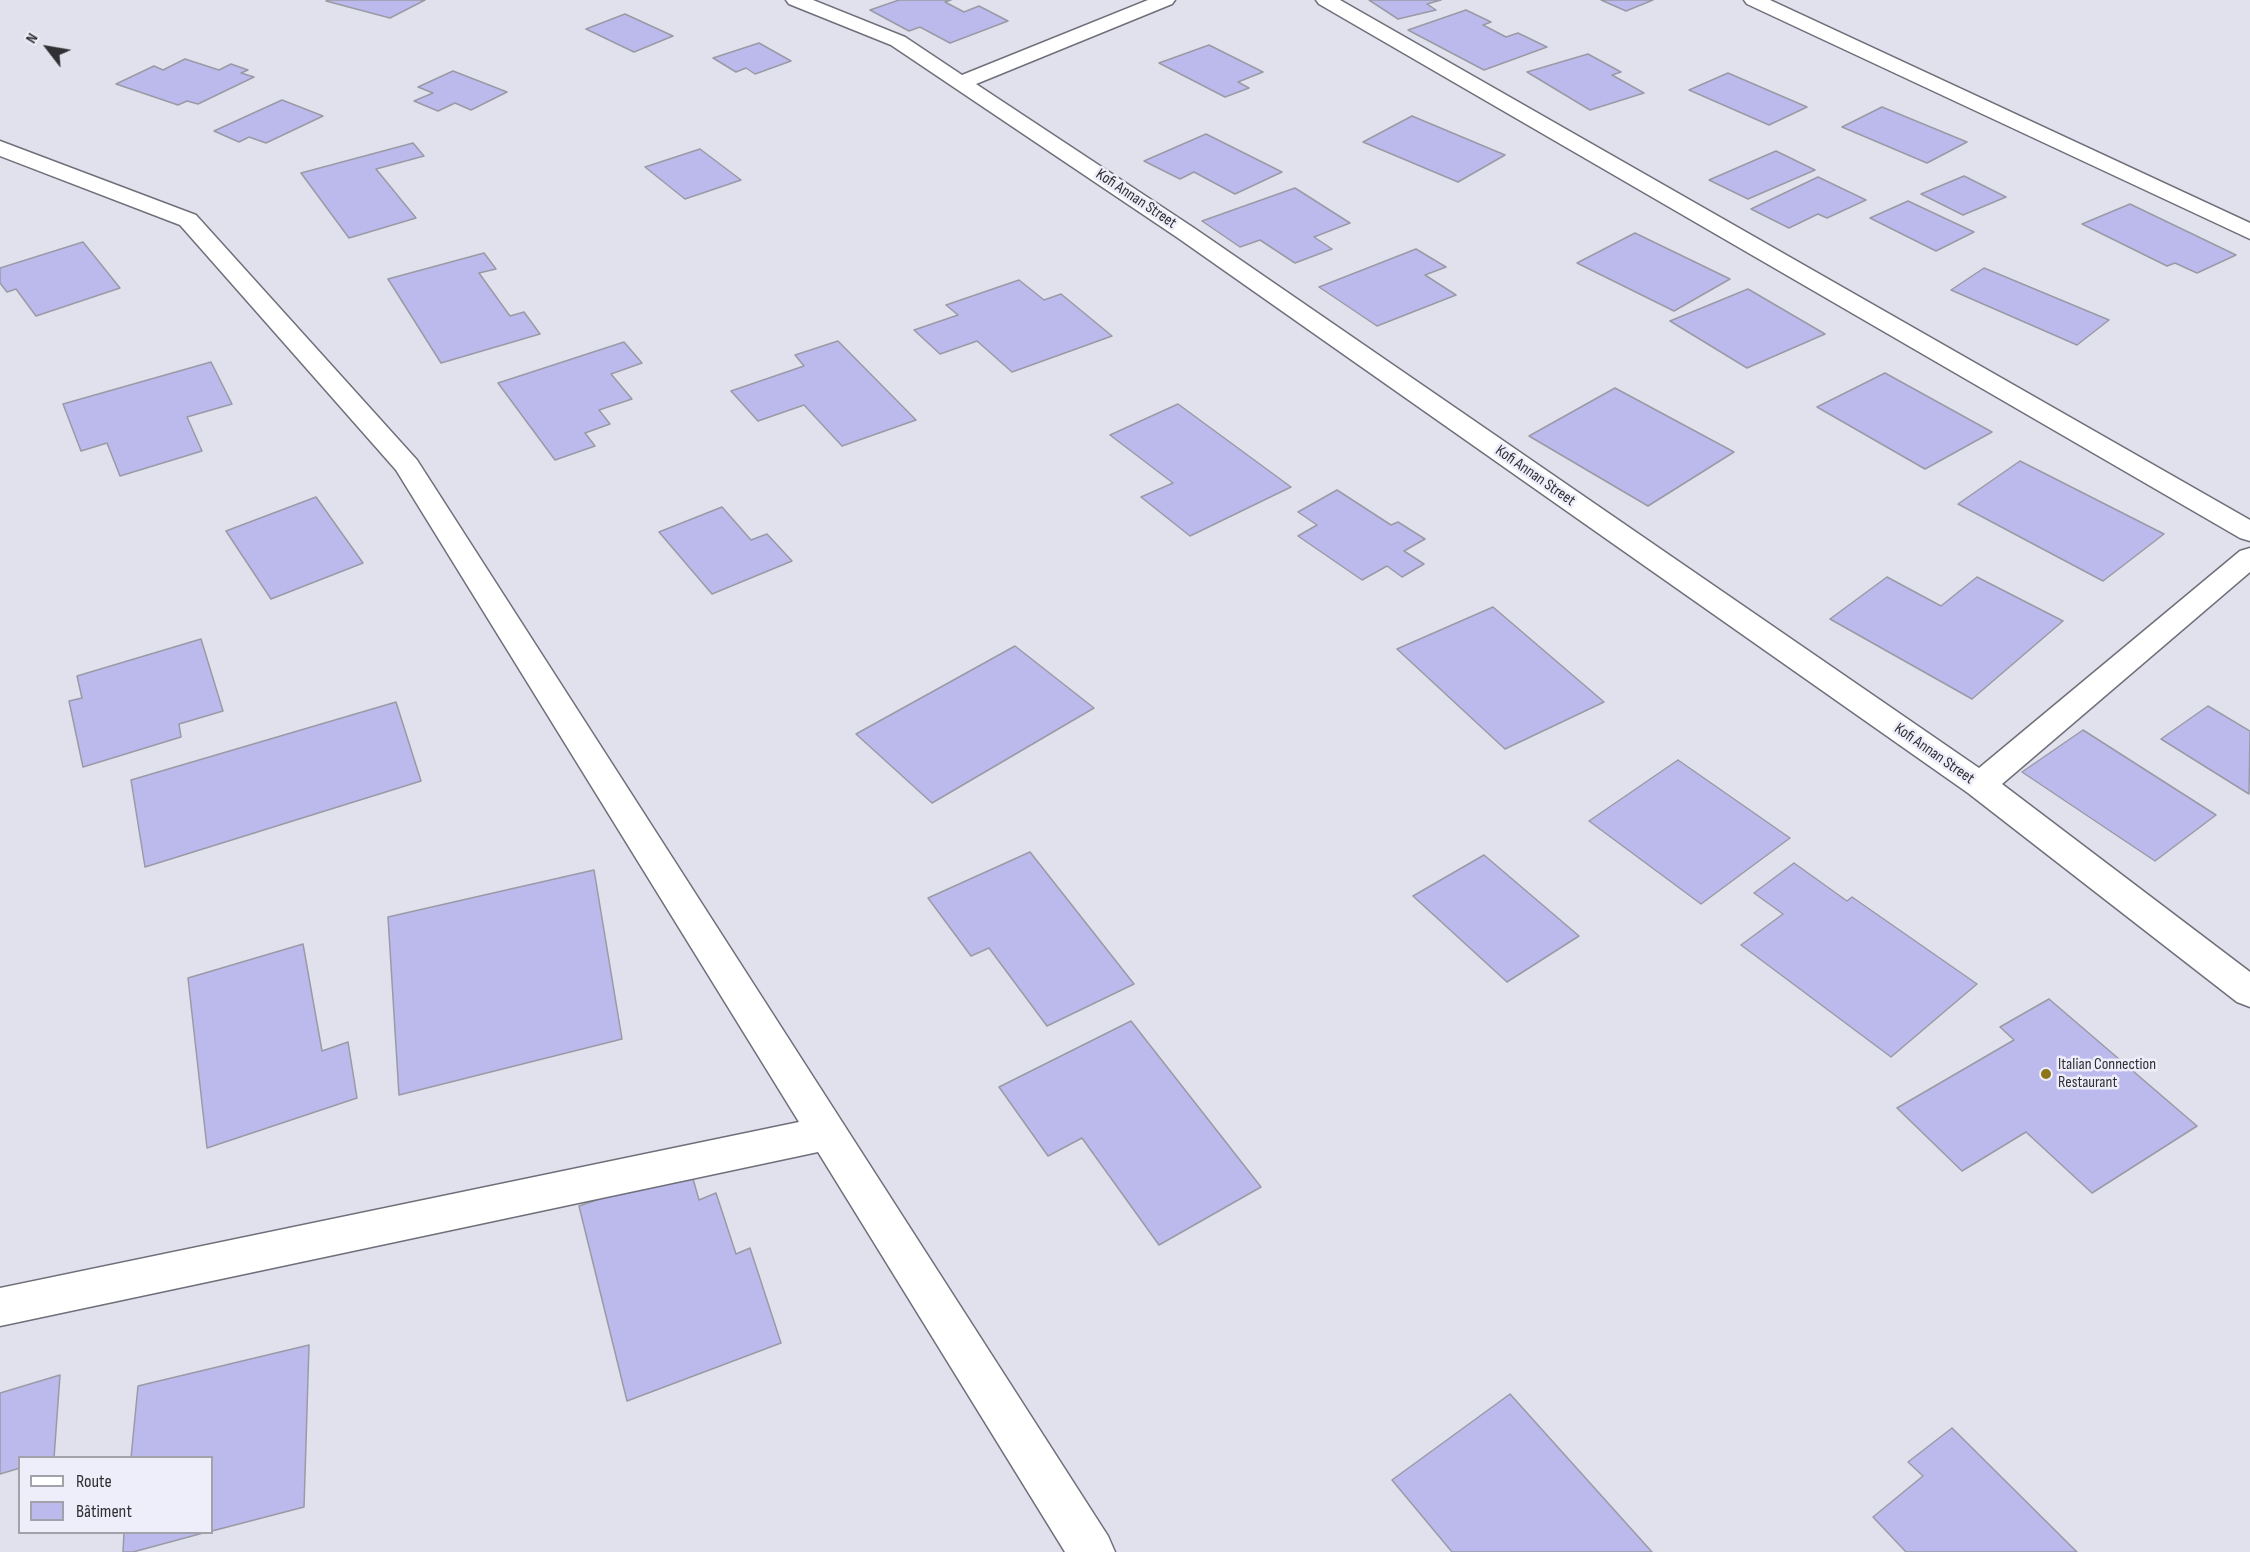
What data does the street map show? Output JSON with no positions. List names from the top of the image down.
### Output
{
  "streets": {
    "street": ["Kofi Annan Street"]
  },
  "places": ["Italian Connection Restaurant"],
  "legend": ["Route", "Bâtiment"],
  "north": "top left"
}
